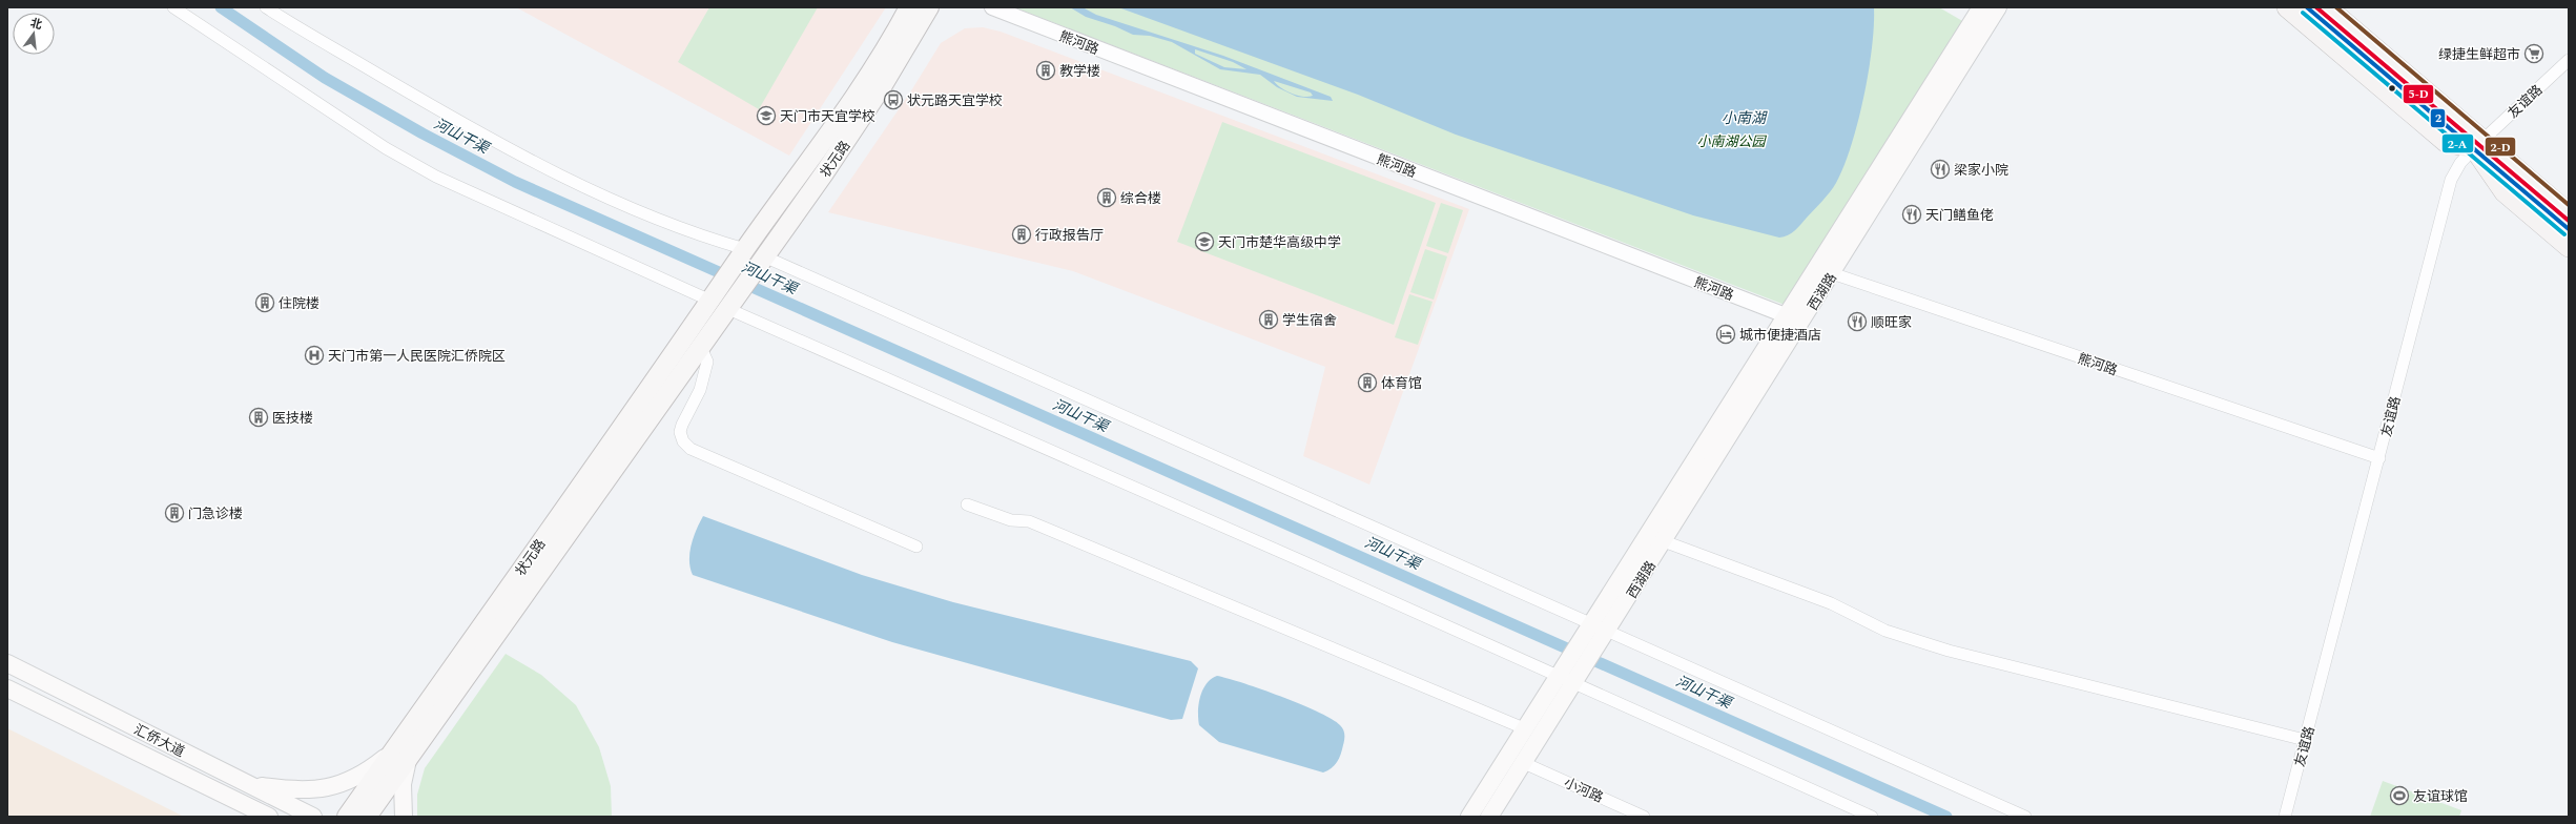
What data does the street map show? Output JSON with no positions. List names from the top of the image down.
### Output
{
  "streets": {
    "main road": ["状元路", "西湖路", "汇侨大道"],
    "street": ["熊河路", "友谊路", "小河路"]
  },
  "crossings": [
    ["熊河路", "友谊路"],
    ["熊河路", "西湖路"]
  ],
  "water": ["小南湖", "河山干渠"],
  "parks": ["小南湖公园"],
  "places": {
    "supermarket": ["绿捷生鲜超市"],
    "building": [
      "教学楼",
      "综合楼",
      "行政报告厅",
      "住院楼",
      "学生宿舍",
      "体育馆",
      "医技楼",
      "门急诊楼"
    ],
    "bus stop": ["状元路天宜学校"],
    "school or university": ["天门市天宜学校", "天门市楚华高级中学"],
    "restaurant": ["梁家小院", "天门鳝鱼佬", "顺旺家"],
    "hotel": ["城市便捷酒店"],
    "hospital": ["天门市第一人民医院汇侨院区"],
    "sports": ["友谊球馆"]
  },
  "lines": [
    "transit line 2",
    "transit line 5-D",
    "transit line 2-D",
    "transit line 2-A"
  ],
  "north": "top"
}
